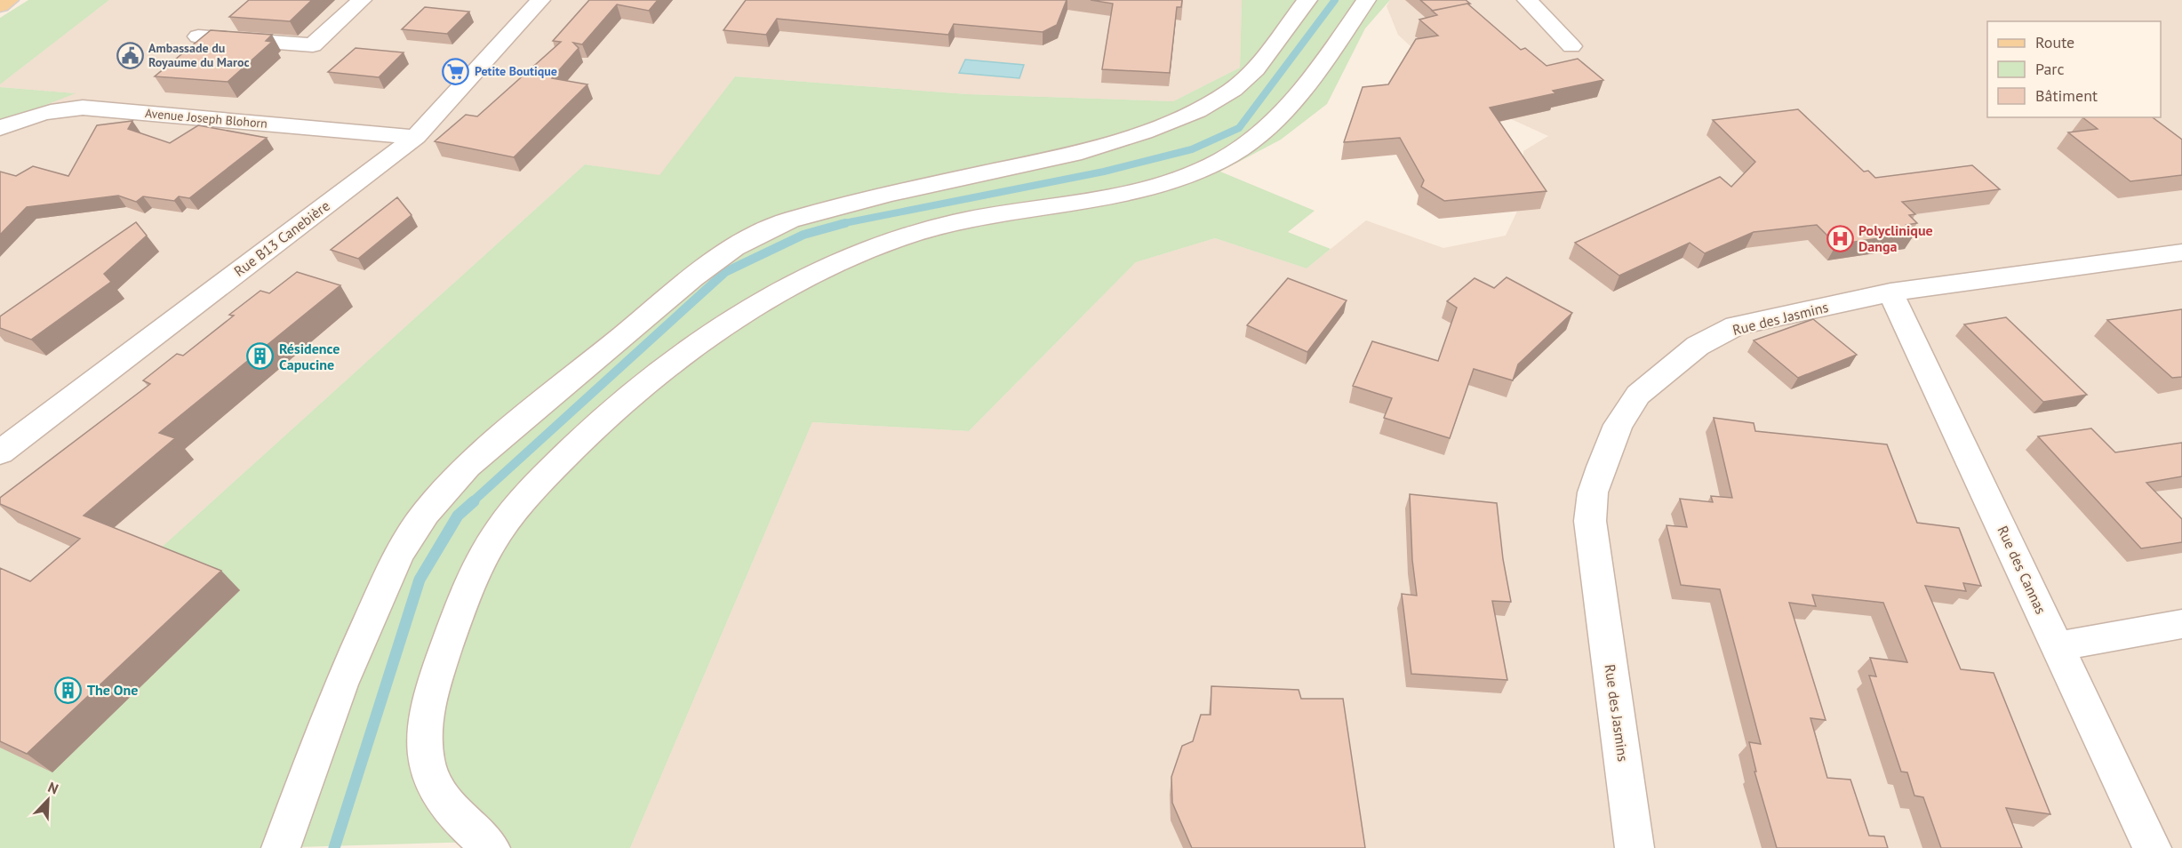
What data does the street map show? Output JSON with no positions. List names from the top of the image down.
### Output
{
  "streets": {
    "street": [
      "Avenue Joseph Blohorn",
      "Rue B13 Canebière",
      "Rue des Jasmins",
      "Rue des Cannas"
    ]
  },
  "crossings": [
    ["Avenue Joseph Blohorn", "Rue B13 Canebière"],
    ["Rue des Jasmins", "Rue des Cannas"]
  ],
  "places": {
    "public building": ["Ambassade du Royaume du Maroc"],
    "supermarket": ["Petite Boutique"],
    "hospital": ["Polyclinique Danga"],
    "building": ["Résidence Capucine", "The One"]
  },
  "legend": ["Route", "Parc", "Bâtiment"],
  "north": "top right"
}
